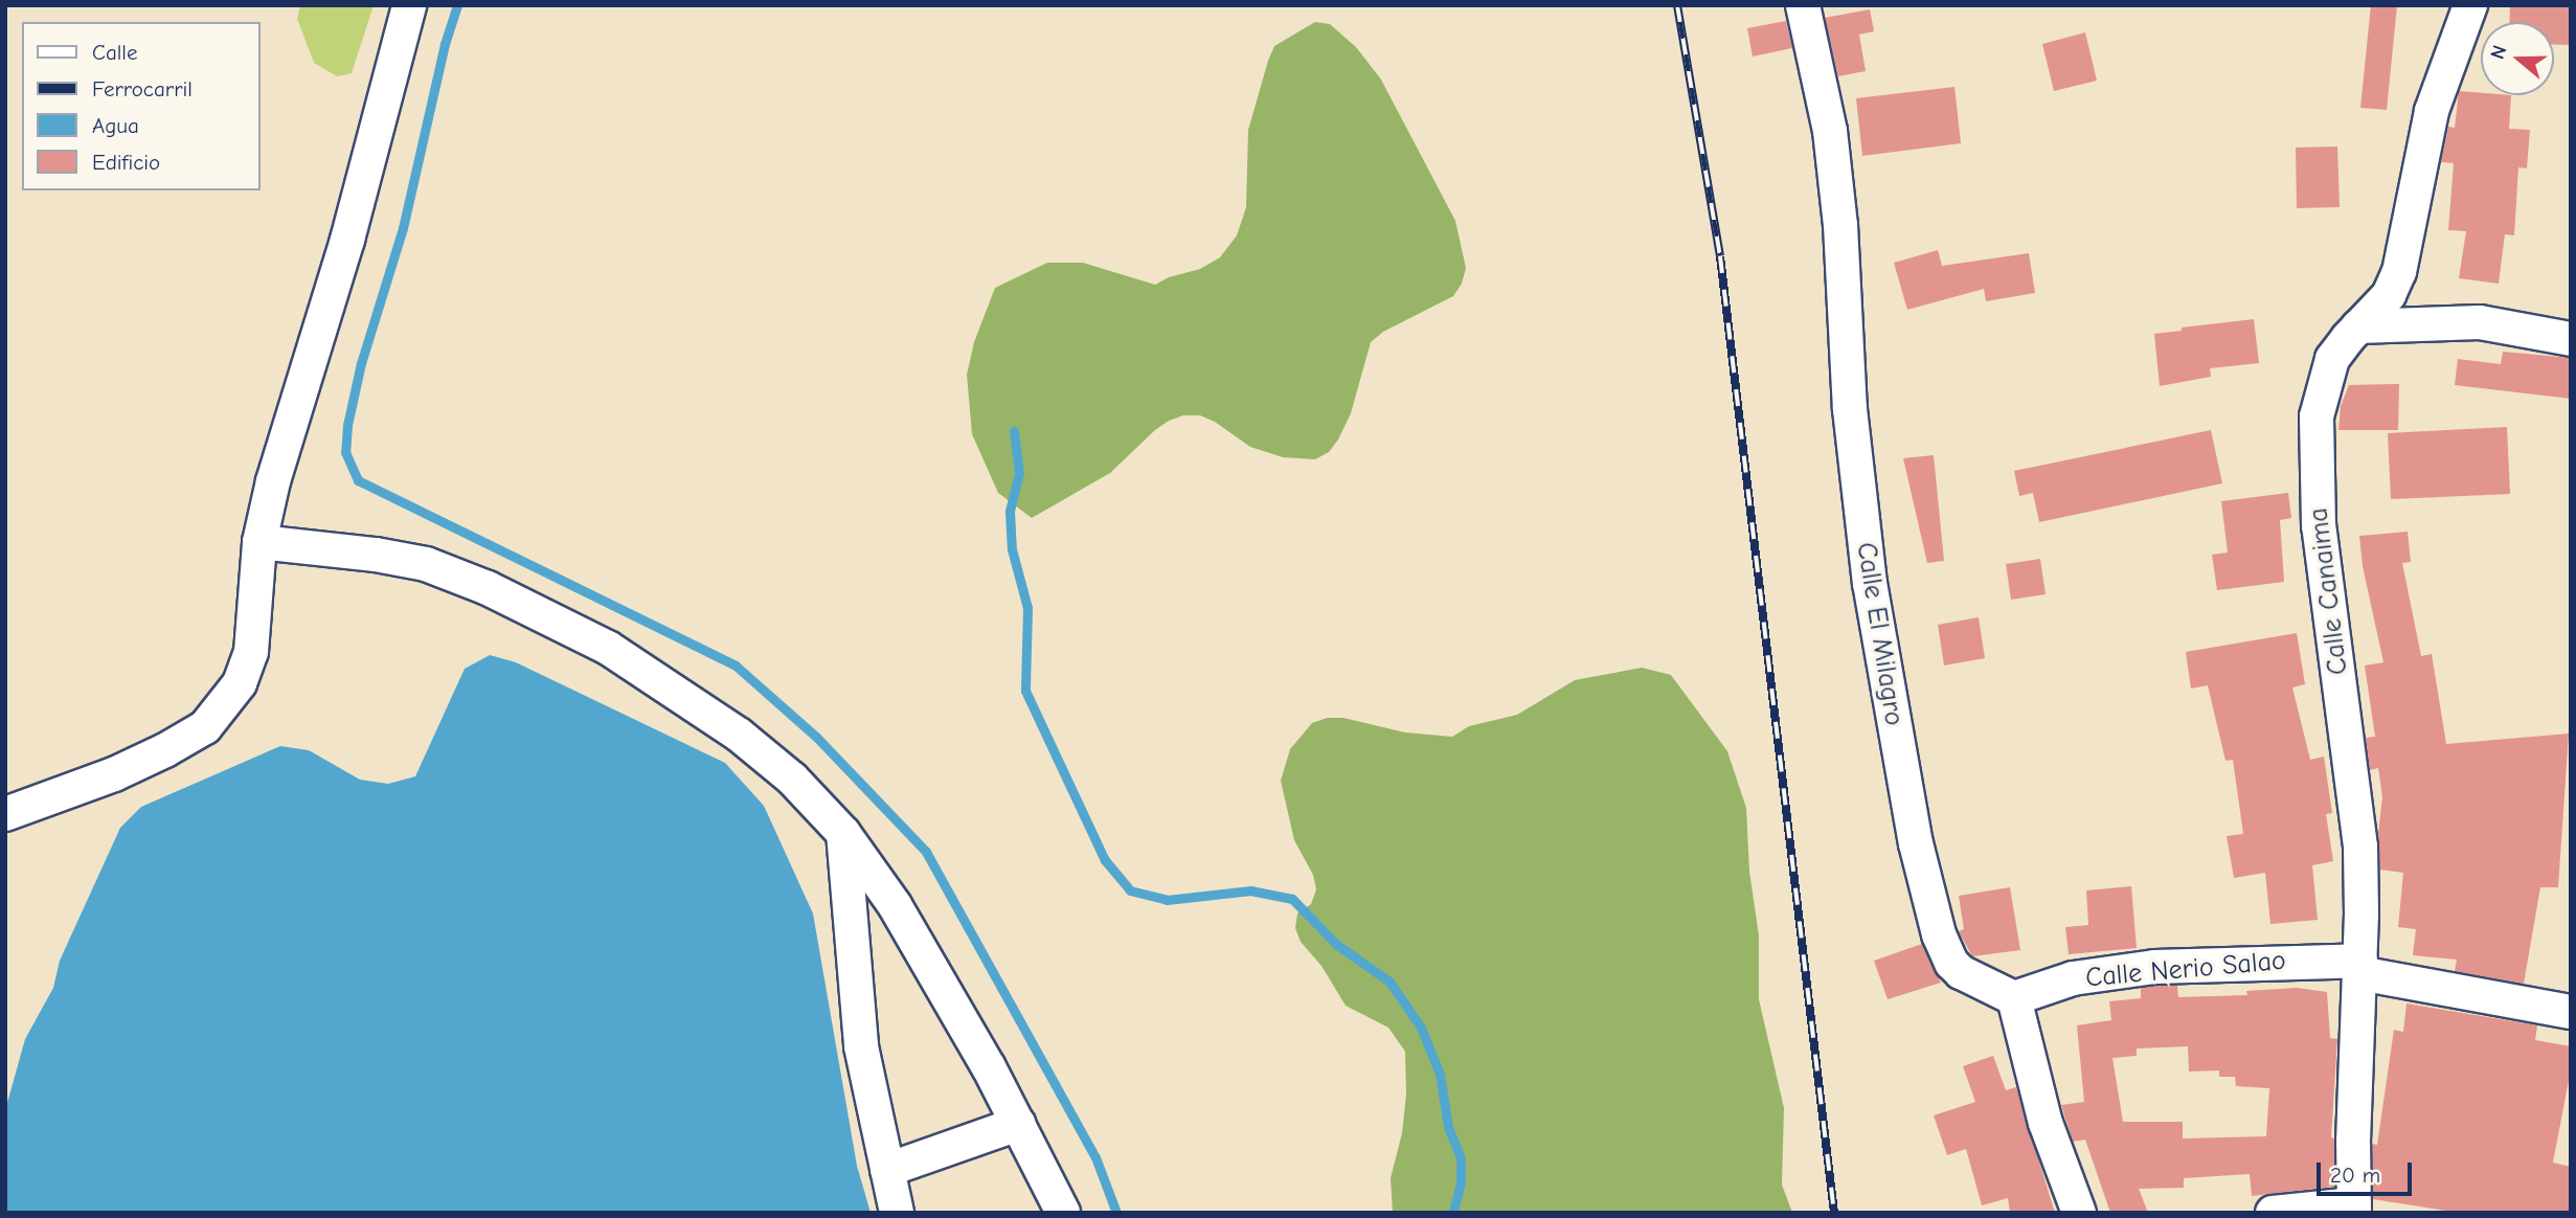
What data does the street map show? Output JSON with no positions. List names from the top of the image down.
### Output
{
  "streets": {
    "street": ["Calle Canaima", "Calle El Milagro", "Calle Nerio Salao"]
  },
  "crossings": [
    ["Calle Canaima", "Calle Nerio Salao"],
    ["Calle El Milagro", "Calle Nerio Salao"]
  ],
  "legend": [
    "Calle",
    "Ferrocarril",
    "Agua",
    "Edificio"
  ],
  "scale_bar": "20 m",
  "north": "left"
}
